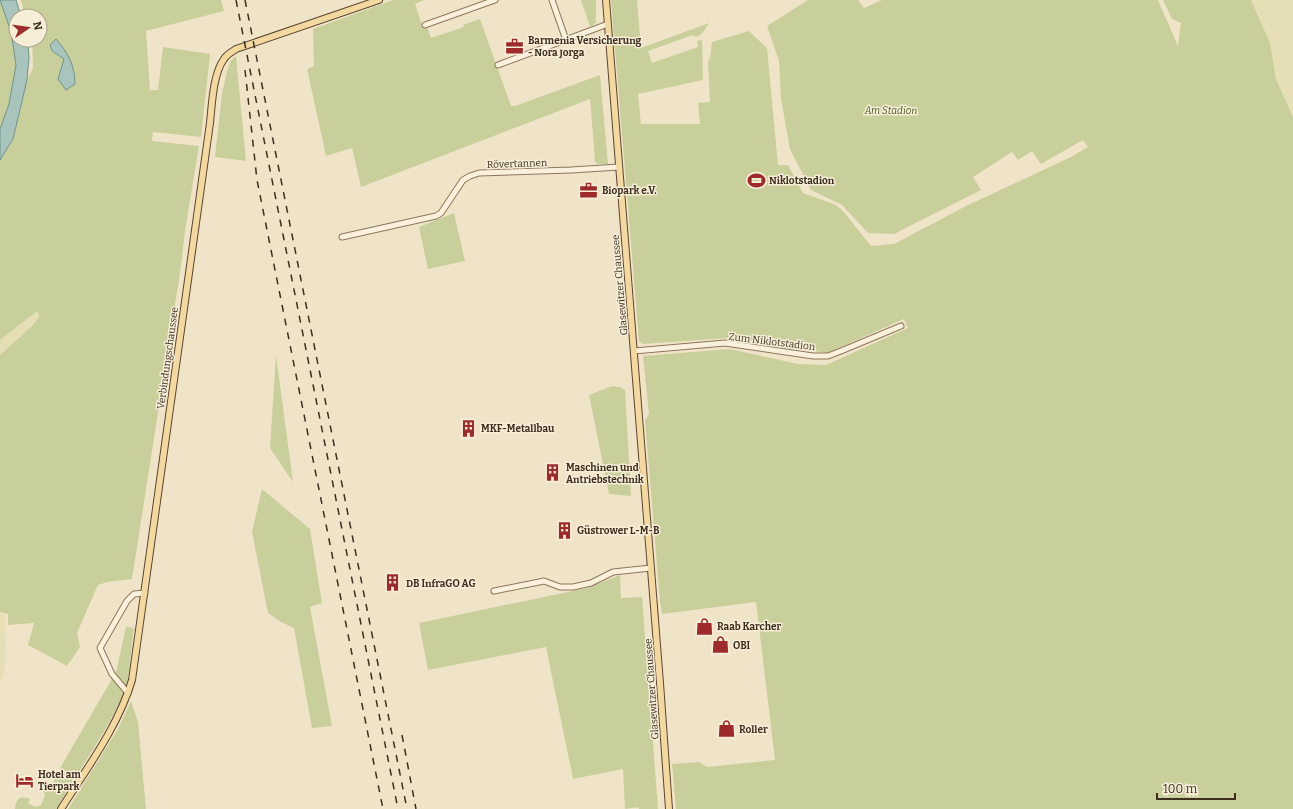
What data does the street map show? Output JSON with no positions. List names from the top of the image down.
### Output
{
  "streets": {
    "main road": ["Glasewitzer Chaussee", "Verbindungschaussee"],
    "street": ["Rövertannen", "Zum Niklotstadion"]
  },
  "crossings": [
    ["Rövertannen", "Glasewitzer Chaussee"],
    ["Glasewitzer Chaussee", "Zum Niklotstadion"]
  ],
  "parks": ["Am Stadion"],
  "places": {
    "office": ["Barmenia Versicherung - Nora Jorga", "Biopark e.V."],
    "sports": ["Niklotstadion"],
    "building": [
      "MKF-Metallbau",
      "Maschinen und Antriebstechnik",
      "Güstrower L-M-B",
      "DB InfraGO AG"
    ],
    "shop": ["Raab Karcher", "OBI", "Roller"],
    "hotel": ["Hotel am Tierpark"]
  },
  "scale_bar": "100 m",
  "north": "right"
}
